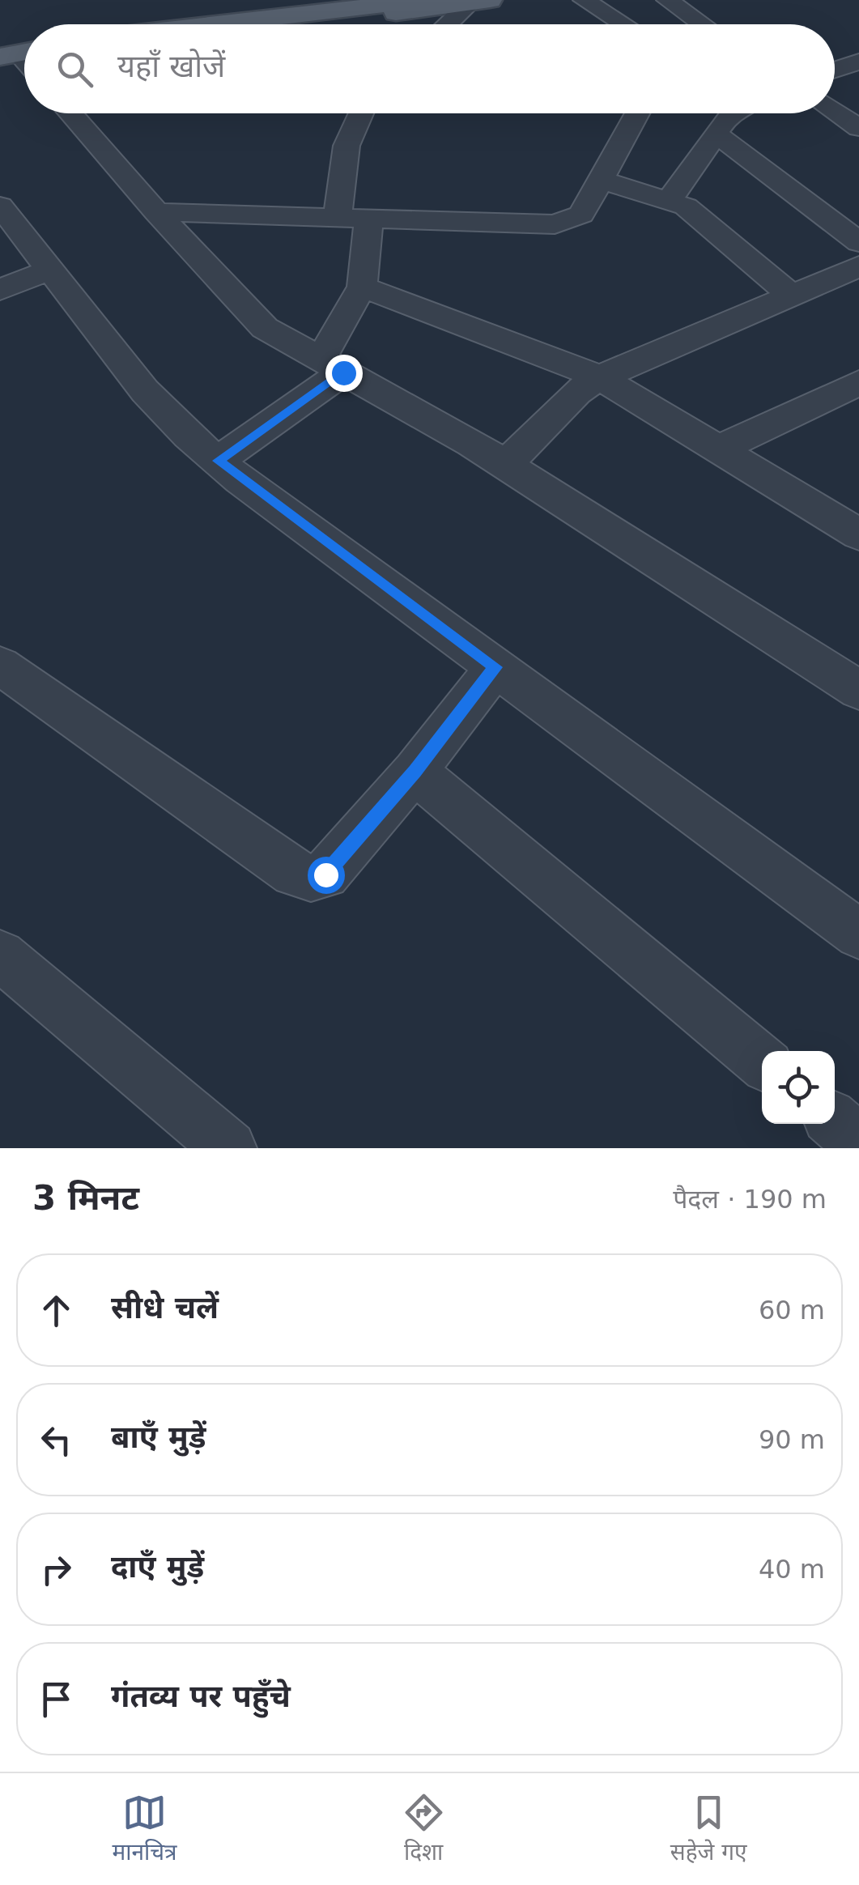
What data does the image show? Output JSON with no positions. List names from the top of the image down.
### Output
{
  "page": {
    "search": "यहाँ खोजें",
    "heading": ["3 मिनट", "पैदल · 190 m"],
    "list": [
      ["सीधे चलें", "60 m"],
      ["बाएँ मुड़ें", "90 m"],
      ["दाएँ मुड़ें", "40 m"],
      "गंतव्य पर पहुँचे"
    ],
    "nav": ["मानचित्र", "दिशा", "सहेजे गए"]
  }
}
